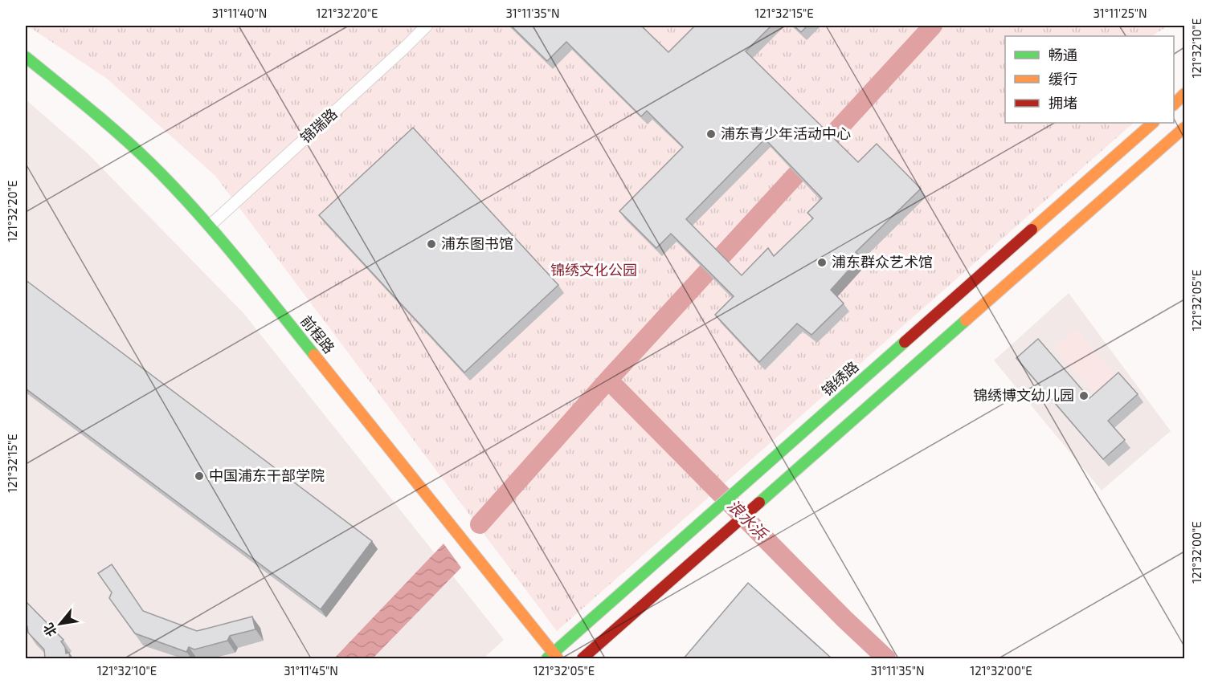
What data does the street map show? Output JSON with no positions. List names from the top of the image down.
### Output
{
  "streets": {
    "main road": ["前程路", "锦绣路"],
    "street": ["锦瑞路"]
  },
  "crossings": [
    ["锦瑞路", "前程路"],
    ["前程路", "锦绣路"]
  ],
  "water": ["浪水浜"],
  "parks": ["锦绣文化公园"],
  "places": [
    "浦东青少年活动中心",
    "浦东图书馆",
    "浦东群众艺术馆",
    "锦绣博文幼儿园",
    "中国浦东干部学院"
  ],
  "legend": ["畅通", "缓行", "拥堵"],
  "north": "bottom left",
  "coordinates": [
    "31°11'40\"N",
    "121°32'20\"E",
    "31°11'35\"N",
    "121°32'15\"E",
    "31°11'25\"N",
    "121°32'10\"E",
    "121°32'05\"E",
    "121°32'00\"E",
    "31°11'45\"N"
  ]
}
